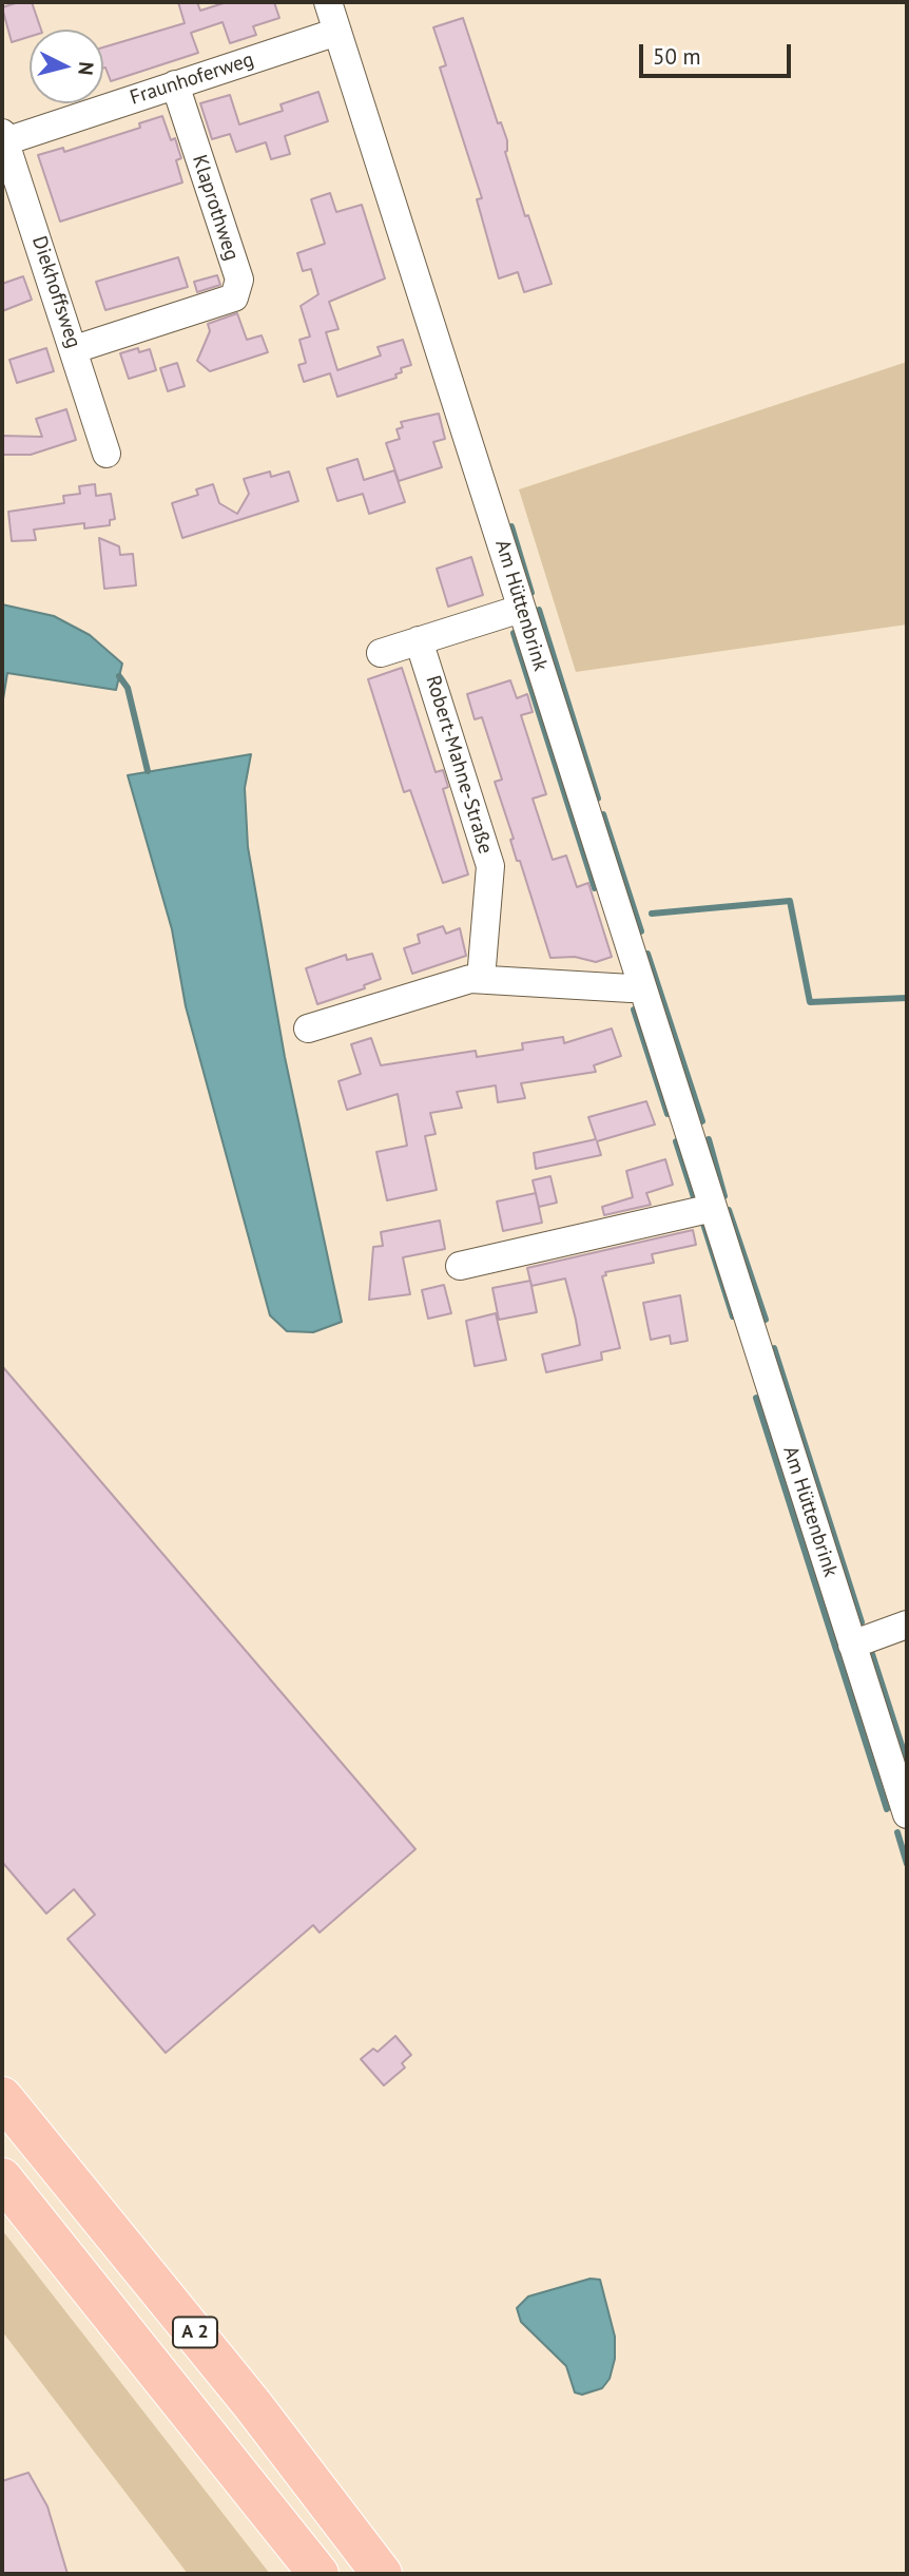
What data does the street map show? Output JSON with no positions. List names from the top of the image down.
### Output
{
  "streets": {
    "highway": ["A 2"],
    "street": [
      "Fraunhoferweg",
      "Klaprothweg",
      "Diekhoffsweg",
      "Am Hüttenbrink",
      "Robert-Mahne-Straße"
    ]
  },
  "crossings": [
    ["Fraunhoferweg", "Klaprothweg"],
    ["Fraunhoferweg", "Diekhoffsweg"],
    ["Fraunhoferweg", "Am Hüttenbrink"],
    ["Klaprothweg", "Diekhoffsweg"]
  ],
  "scale_bar": "50 m",
  "north": "right"
}
